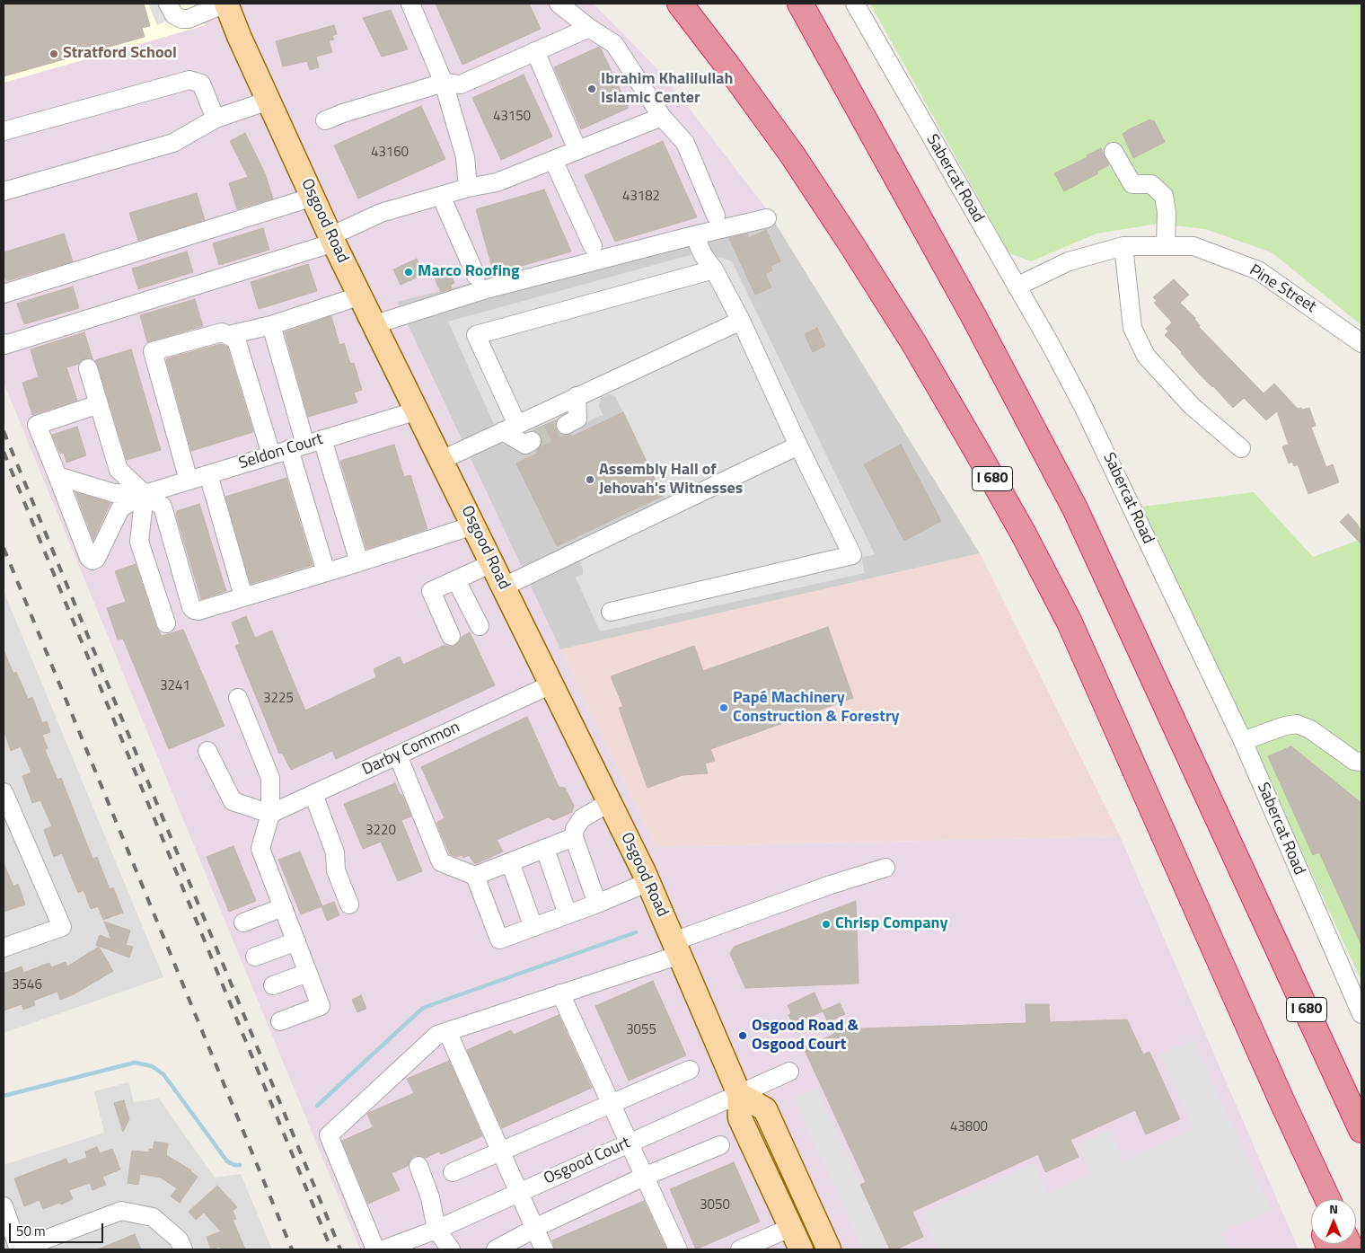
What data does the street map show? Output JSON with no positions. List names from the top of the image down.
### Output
{
  "streets": {
    "highway": ["I 680"],
    "main road": ["Osgood Road"],
    "street": [
      "Sabercat Road",
      "Pine Street",
      "Seldon Court",
      "Darby Common",
      "Osgood Court"
    ]
  },
  "crossings": [
    ["Sabercat Road", "Pine Street"],
    ["Osgood Road", "Seldon Court"],
    ["Osgood Road", "Darby Common"],
    ["Osgood Road", "Osgood Court"]
  ],
  "places": [
    "Stratford School",
    "Ibrahim Khalilullah Islamic Center",
    "Marco Roofing",
    "Assembly Hall of Jehovah's Witnesses",
    "Papé Machinery Construction & Forestry",
    "Chrisp Company",
    "Osgood Road & Osgood Court"
  ],
  "house_numbers": [
    "43150",
    "43160",
    "43182",
    "3241",
    "3225",
    "3220",
    "3546",
    "3055",
    "43800",
    "3050"
  ],
  "scale_bar": "50 m",
  "north": "top"
}
